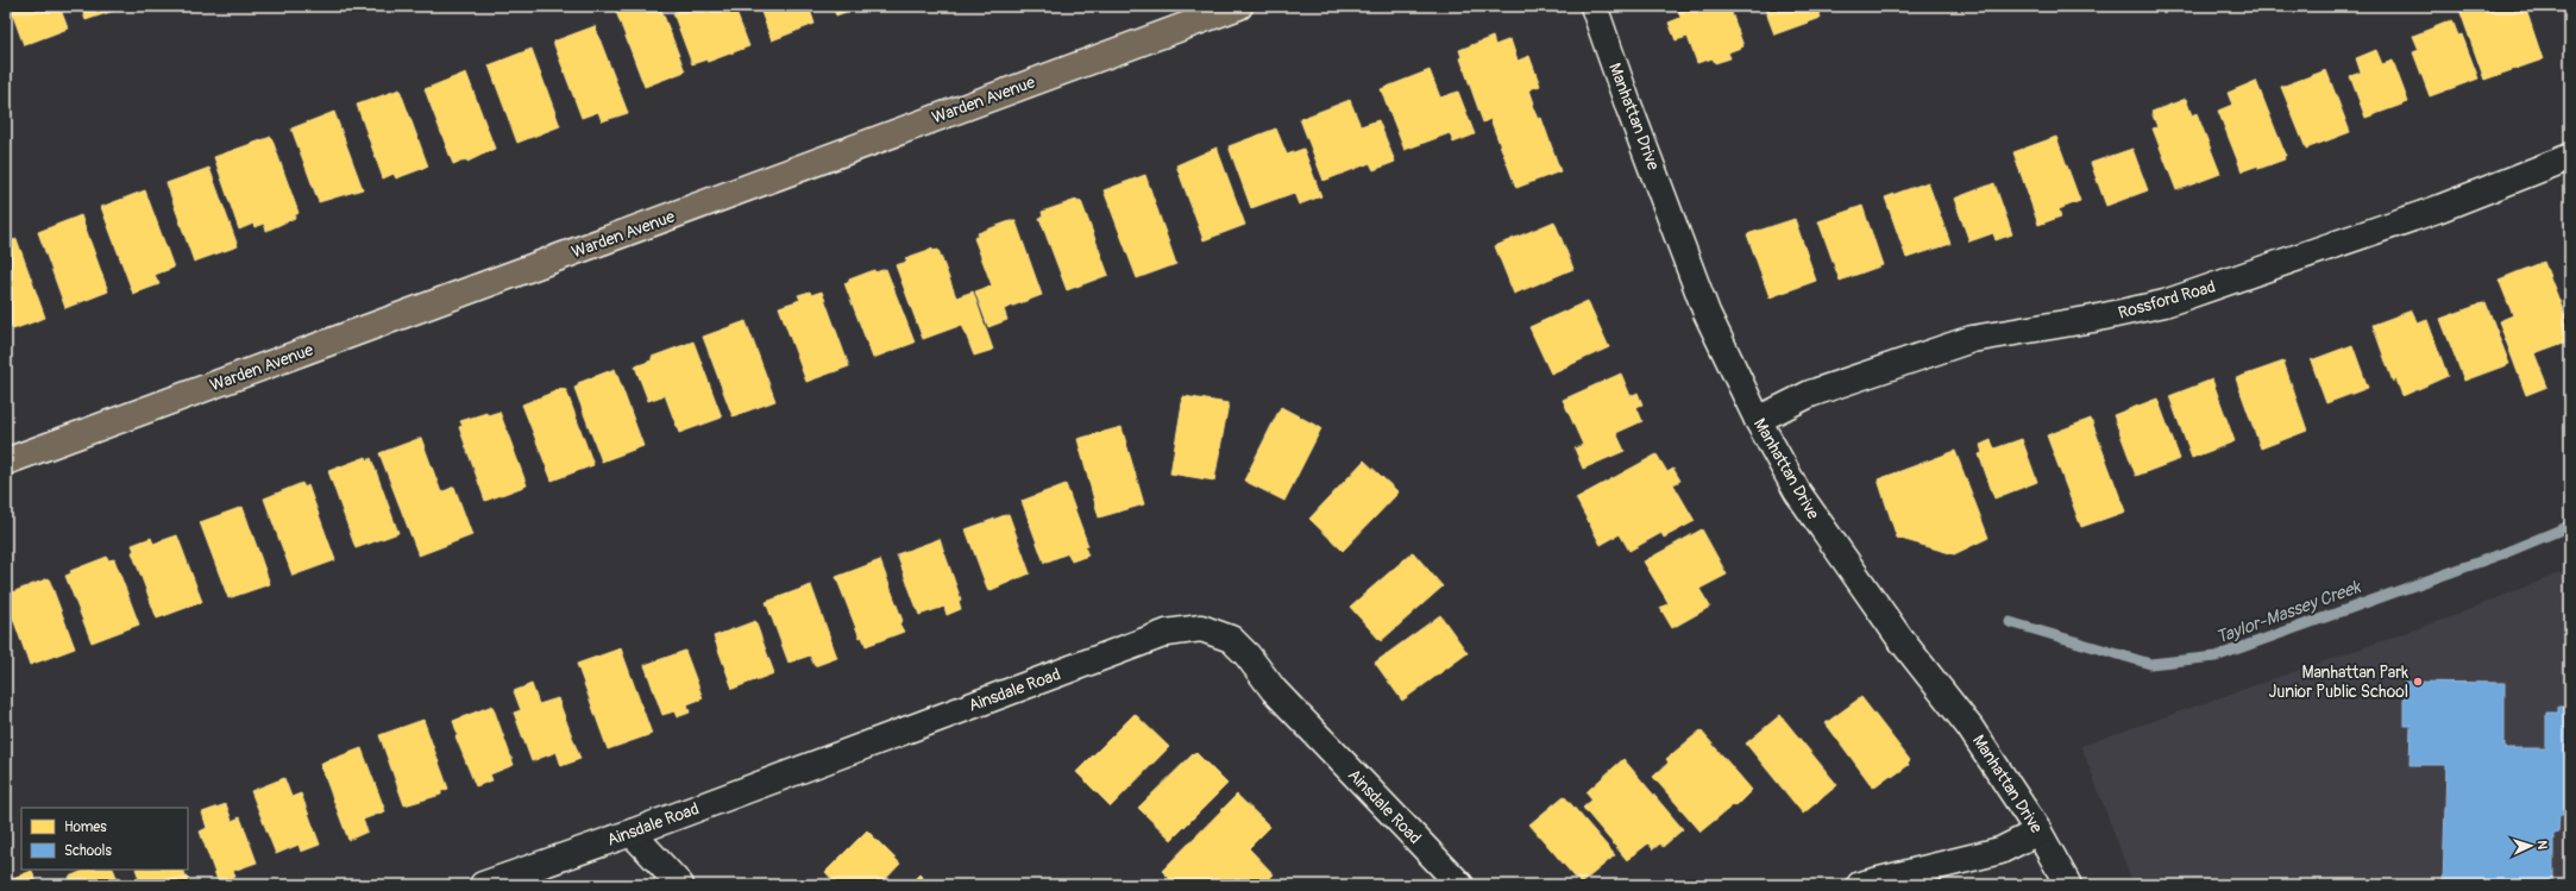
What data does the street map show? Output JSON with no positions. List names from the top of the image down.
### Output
{
  "streets": {
    "main road": ["Warden Avenue"],
    "street": ["Manhattan Drive", "Rossford Road", "Ainsdale Road"]
  },
  "crossings": [
    ["Manhattan Drive", "Rossford Road"]
  ],
  "water": ["Taylor-Massey Creek"],
  "places": ["Manhattan Park Junior Public School"],
  "legend": ["Homes", "Schools"],
  "north": "right"
}
